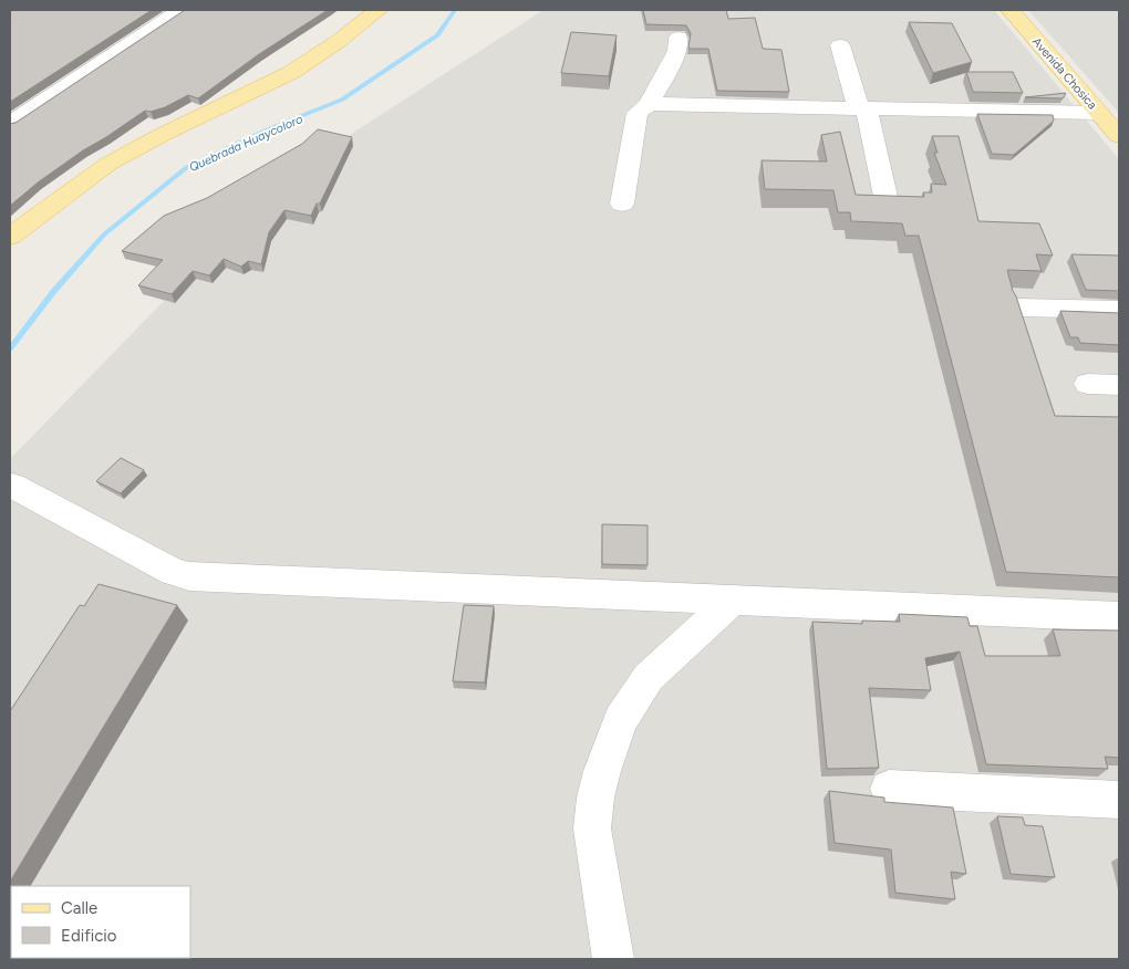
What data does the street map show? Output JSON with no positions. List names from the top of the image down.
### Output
{
  "streets": {
    "main road": ["Avenida Chosica"]
  },
  "water": ["Quebrada Huaycoloro"],
  "legend": ["Calle", "Edificio"]
}
